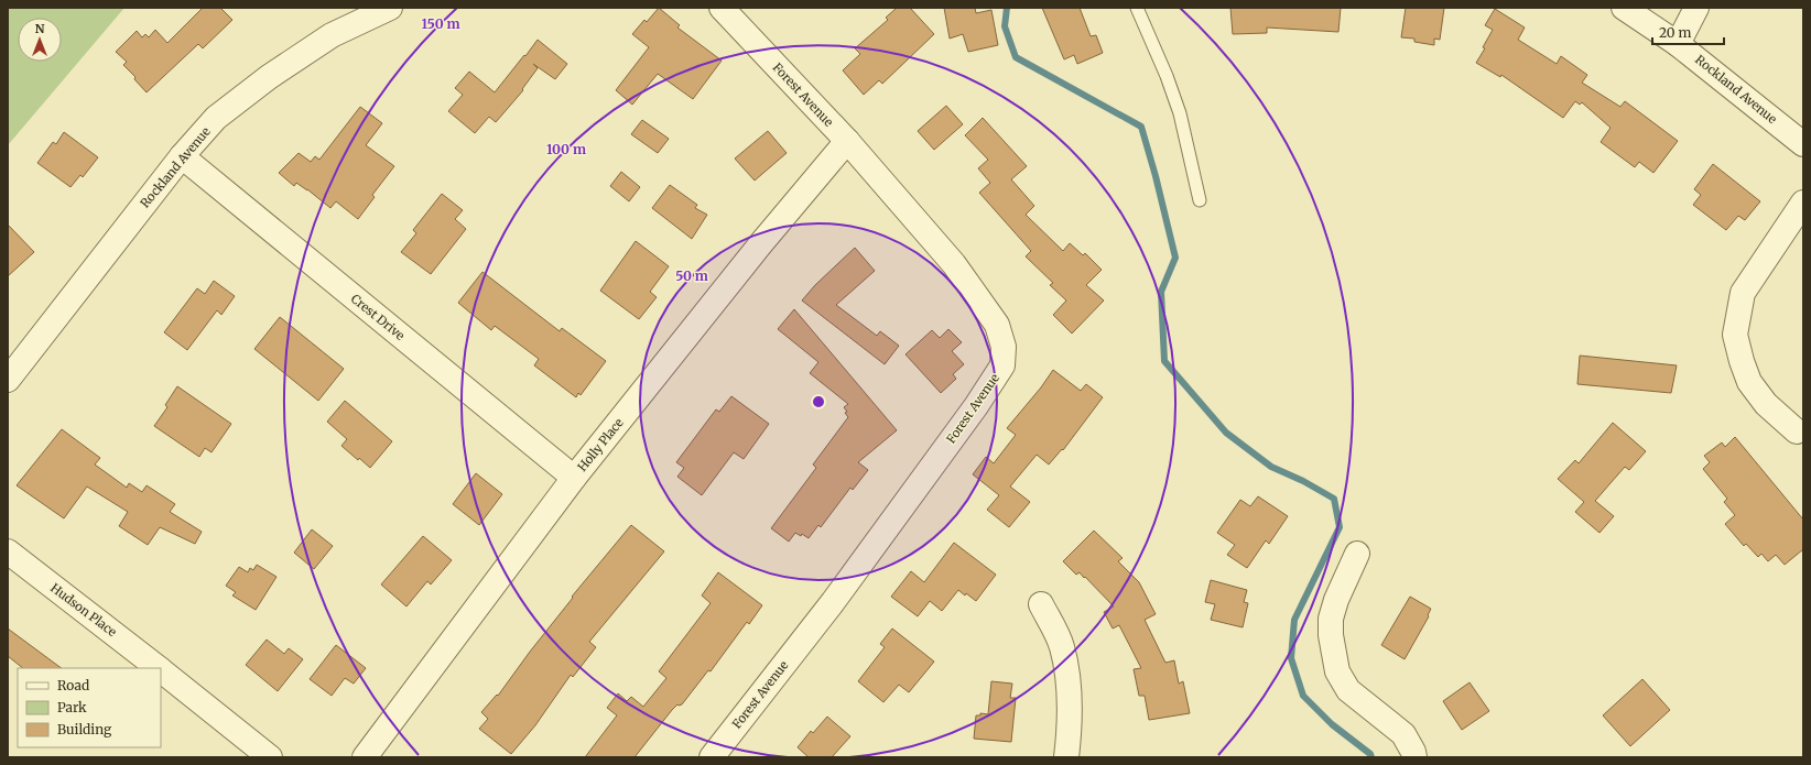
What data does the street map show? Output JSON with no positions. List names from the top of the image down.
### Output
{
  "streets": {
    "street": [
      "Rockland Avenue",
      "Forest Avenue",
      "Crest Drive",
      "Holly Place",
      "Hudson Place"
    ]
  },
  "crossings": [
    ["Rockland Avenue", "Crest Drive"],
    ["Forest Avenue", "Holly Place"],
    ["Crest Drive", "Holly Place"]
  ],
  "legend": ["Road", "Park", "Building"],
  "scale_bar": "20 m",
  "north": "top",
  "rings": ["150 m", "100 m", "50 m"]
}
